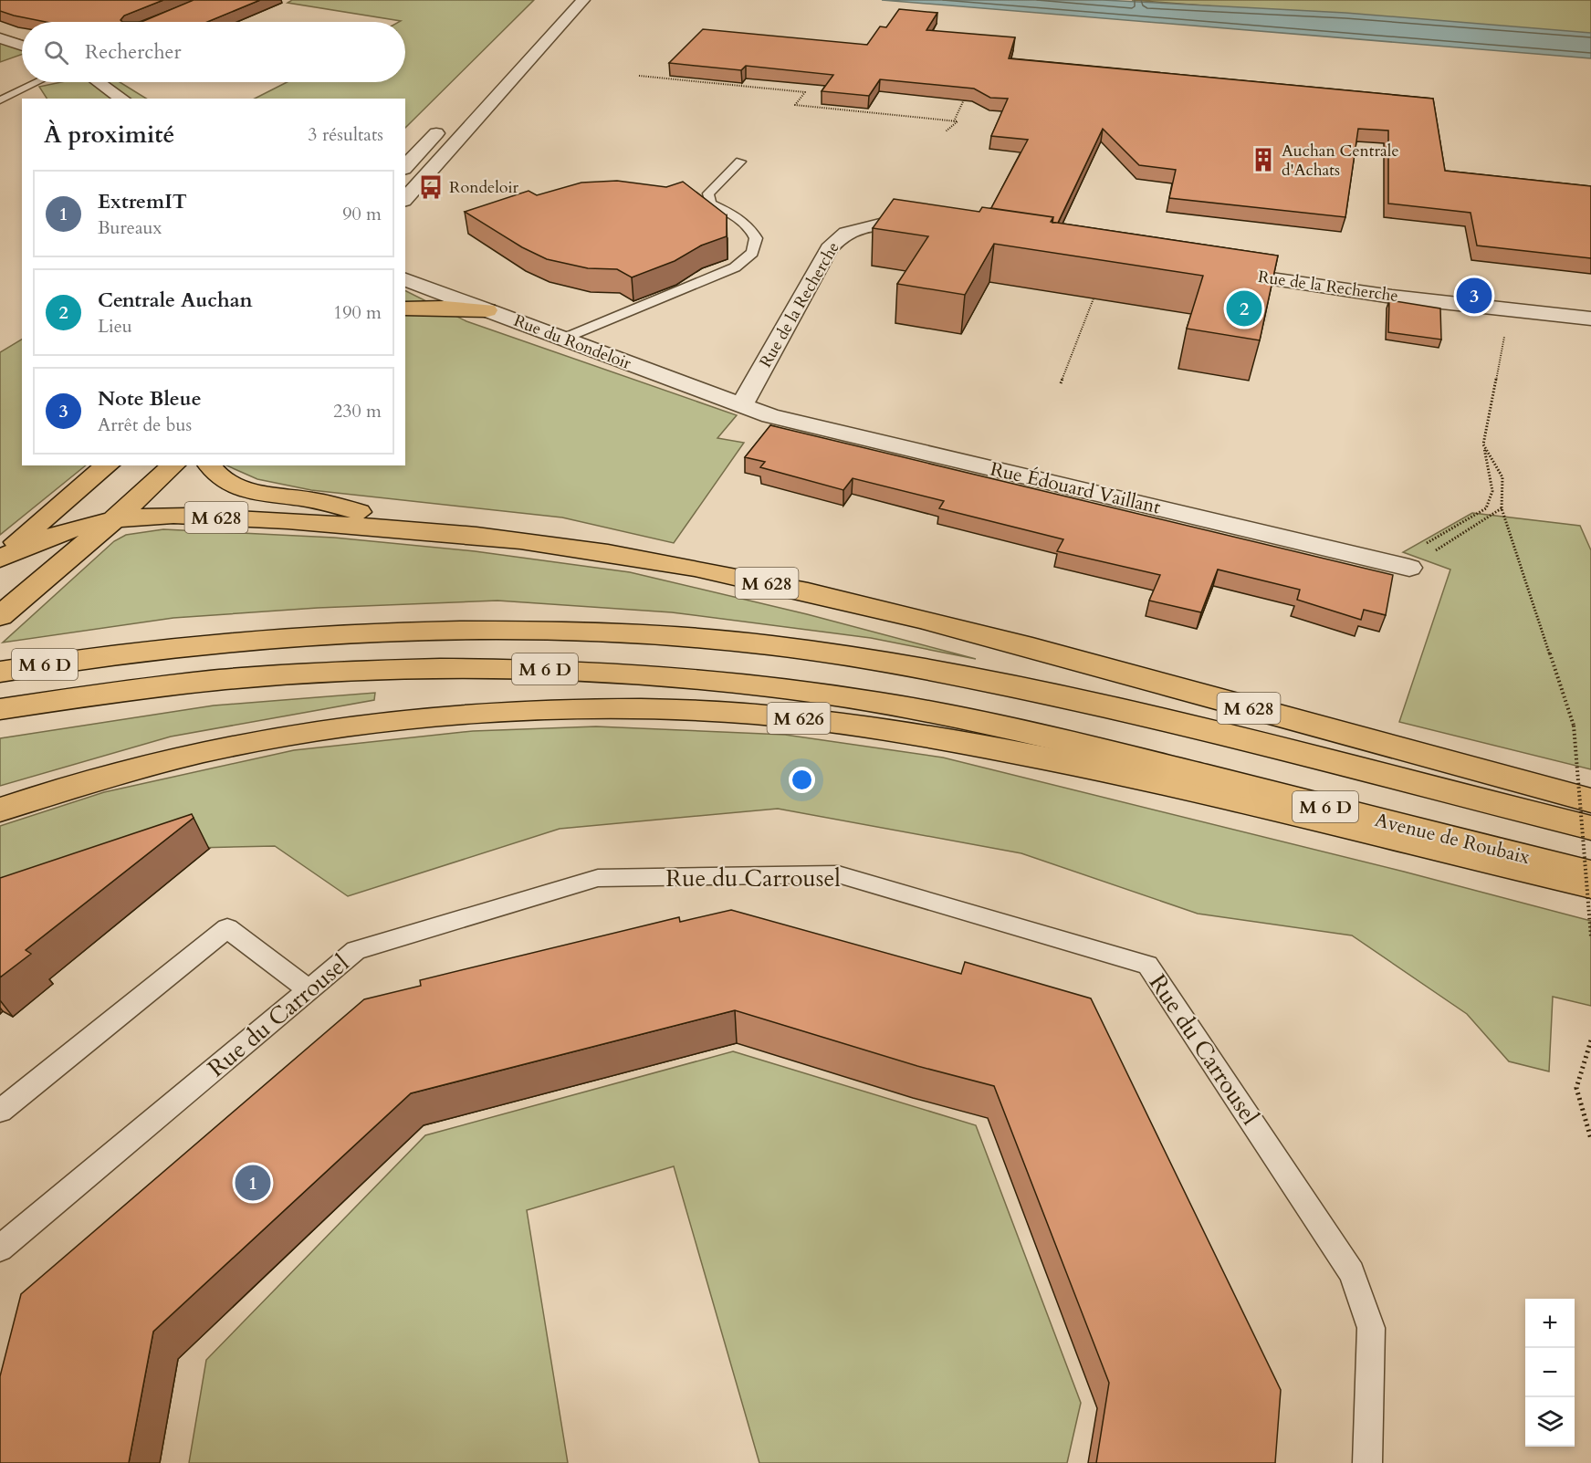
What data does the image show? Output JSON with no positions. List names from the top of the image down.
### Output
{
  "streets": {
    "main road": [
      "M 628",
      "M 6 D",
      "M 626",
      "Avenue de Roubaix"
    ],
    "street": ["Rue de la Recherche", "Rue du Rondeloir", "Rue Édouard Vaillant"],
    "lane": ["Rue du Carrousel"]
  },
  "crossings": [
    ["Rue de la Recherche", "Rue du Rondeloir"],
    ["Rue de la Recherche", "Rue Édouard Vaillant"],
    ["Rue du Rondeloir", "Rue Édouard Vaillant"]
  ],
  "places": {
    "building": ["Auchan Centrale d'Achats"],
    "bus stop": ["Rondeloir"]
  },
  "page": {
    "search": "Rechercher",
    "heading": ["À proximité", "3 résultats"],
    "list": [
      {
        "mark": "1",
        "name": "ExtremIT",
        "note": "Bureaux",
        "value": "90 m"
      },
      {
        "mark": "2",
        "name": "Centrale Auchan",
        "note": "Lieu",
        "value": "190 m"
      },
      {
        "mark": "3",
        "name": "Note Bleue",
        "note": "Arrêt de bus",
        "value": "230 m"
      }
    ],
    "pins": ["3", "2", "1"],
    "map_buttons": ["+", "−"]
  }
}
